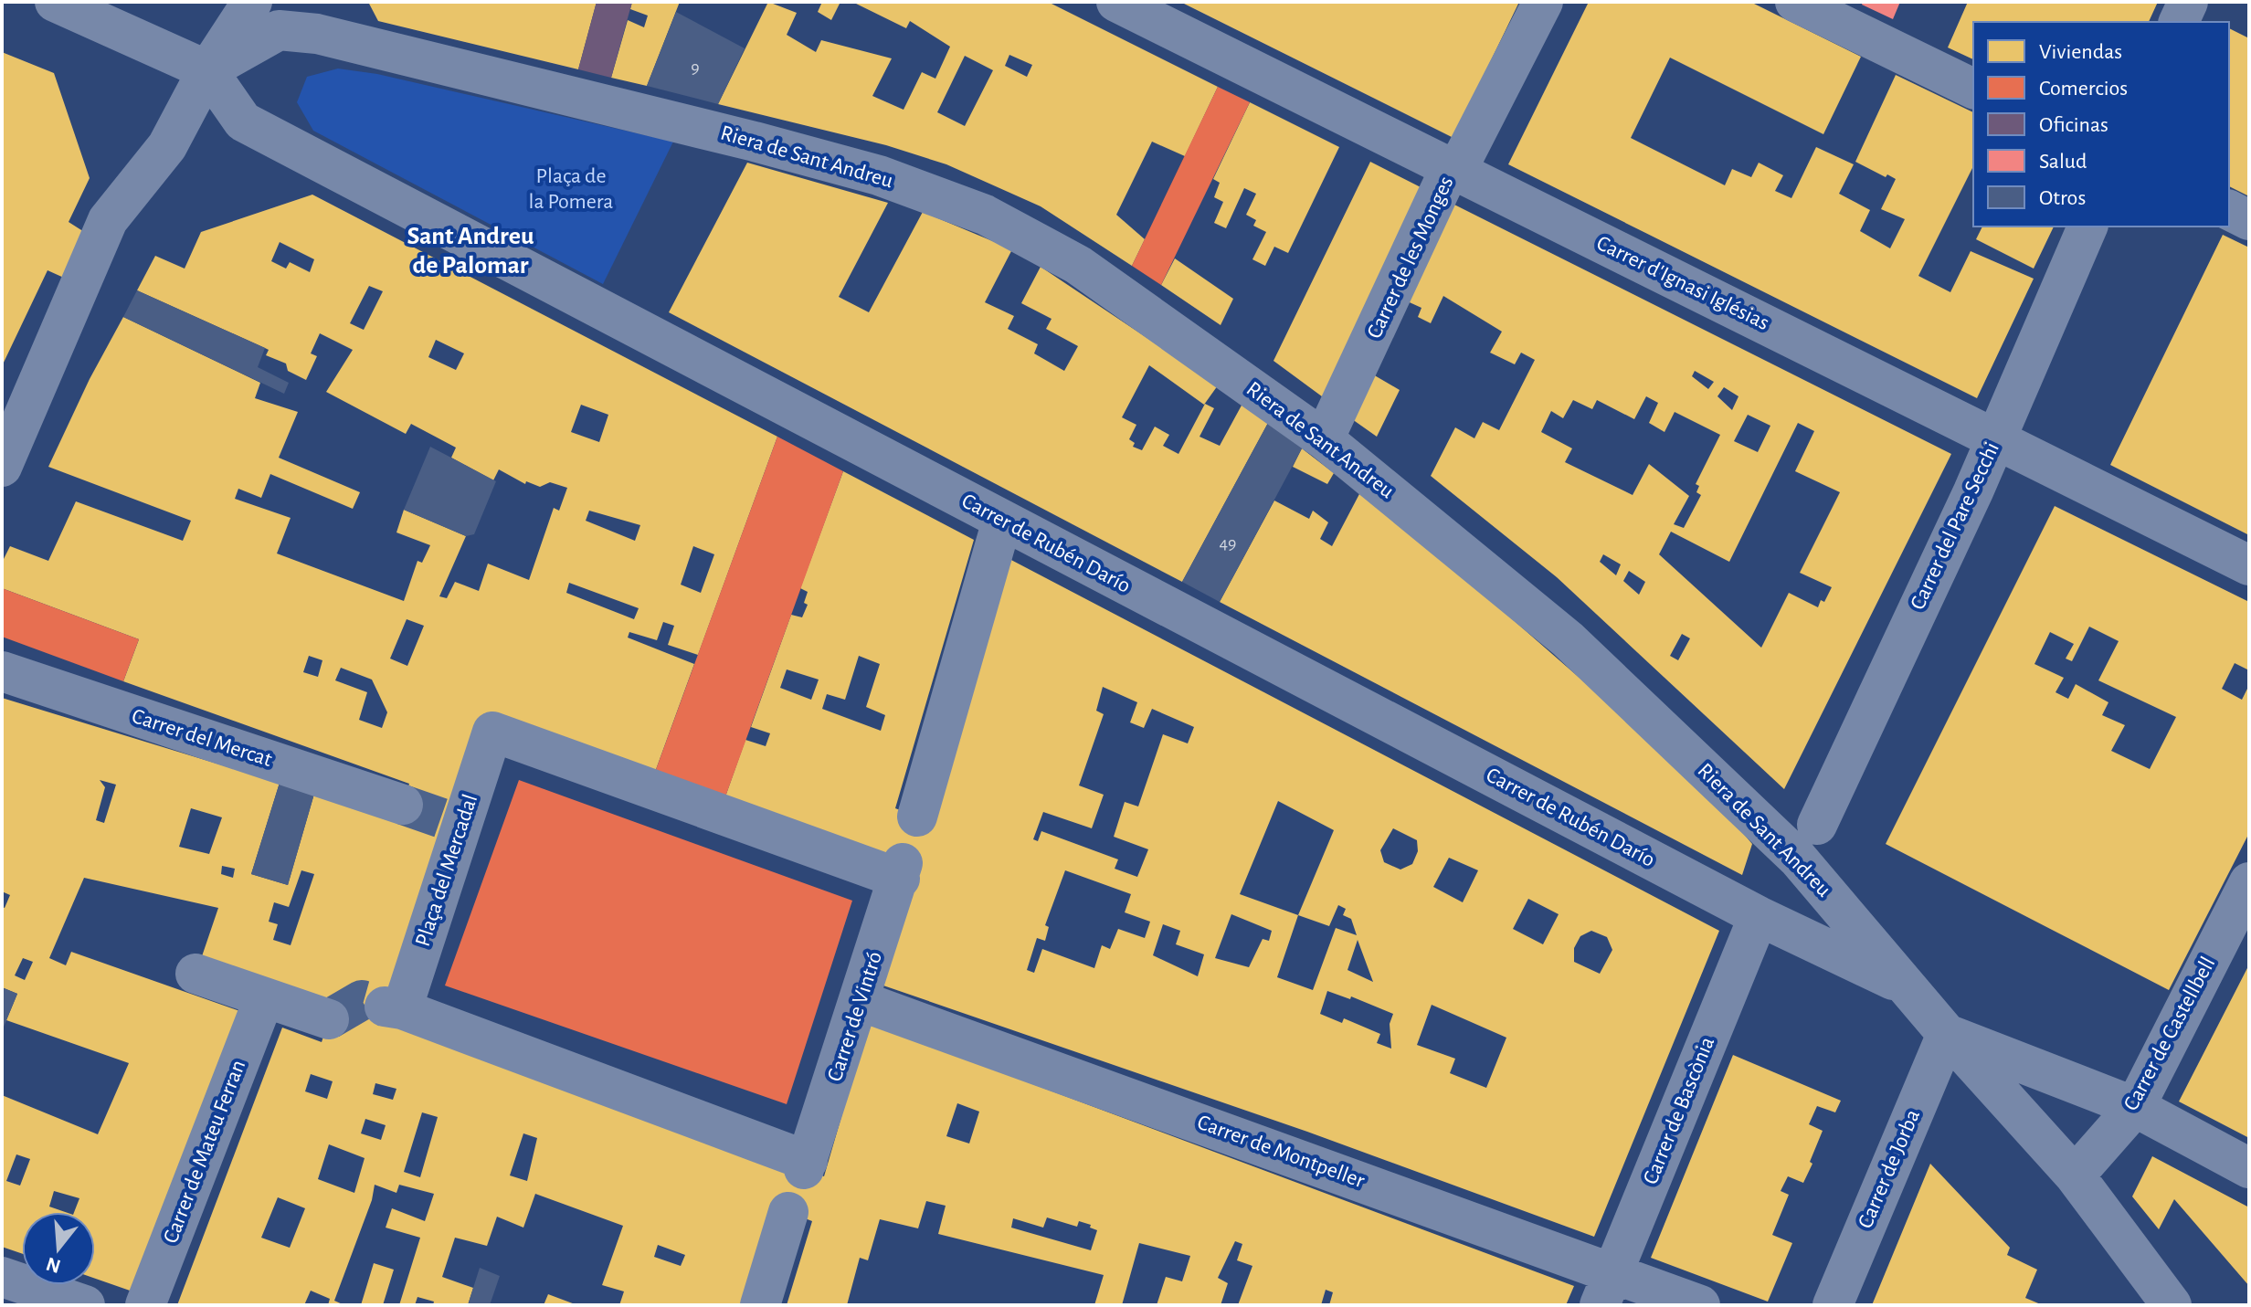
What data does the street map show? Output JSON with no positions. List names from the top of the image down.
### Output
{
  "streets": {
    "street": [
      "Riera de Sant Andreu",
      "Carrer de les Monges",
      "Carrer d'Ignasi Iglésias",
      "Carrer del Pare Secchi",
      "Carrer de Rubén Darío",
      "Carrer del Mercat",
      "Plaça del Mercadal",
      "Carrer de Vintró",
      "Carrer de Castellbell",
      "Carrer de Bascònia",
      "Carrer de Mateu Ferran",
      "Carrer de Montpeller",
      "Carrer de Jorba"
    ]
  },
  "crossings": [
    ["Riera de Sant Andreu", "Carrer de les Monges"],
    ["Riera de Sant Andreu", "Carrer de Rubén Darío"],
    ["Riera de Sant Andreu", "Carrer de Castellbell"],
    ["Riera de Sant Andreu", "Carrer de Jorba"],
    ["Carrer de les Monges", "Carrer d'Ignasi Iglésias"],
    ["Carrer d'Ignasi Iglésias", "Carrer del Pare Secchi"],
    ["Carrer de Rubén Darío", "Carrer de Bascònia"],
    ["Plaça del Mercadal", "Carrer de Vintró"],
    ["Carrer de Vintró", "Carrer de Montpeller"],
    ["Carrer de Bascònia", "Carrer de Montpeller"]
  ],
  "districts": ["Sant Andreu de Palomar"],
  "parks": ["Plaça de la Pomera"],
  "house_numbers": ["9", "49"],
  "legend": [
    "Viviendas",
    "Comercios",
    "Oficinas",
    "Salud",
    "Otros"
  ],
  "north": "bottom"
}
